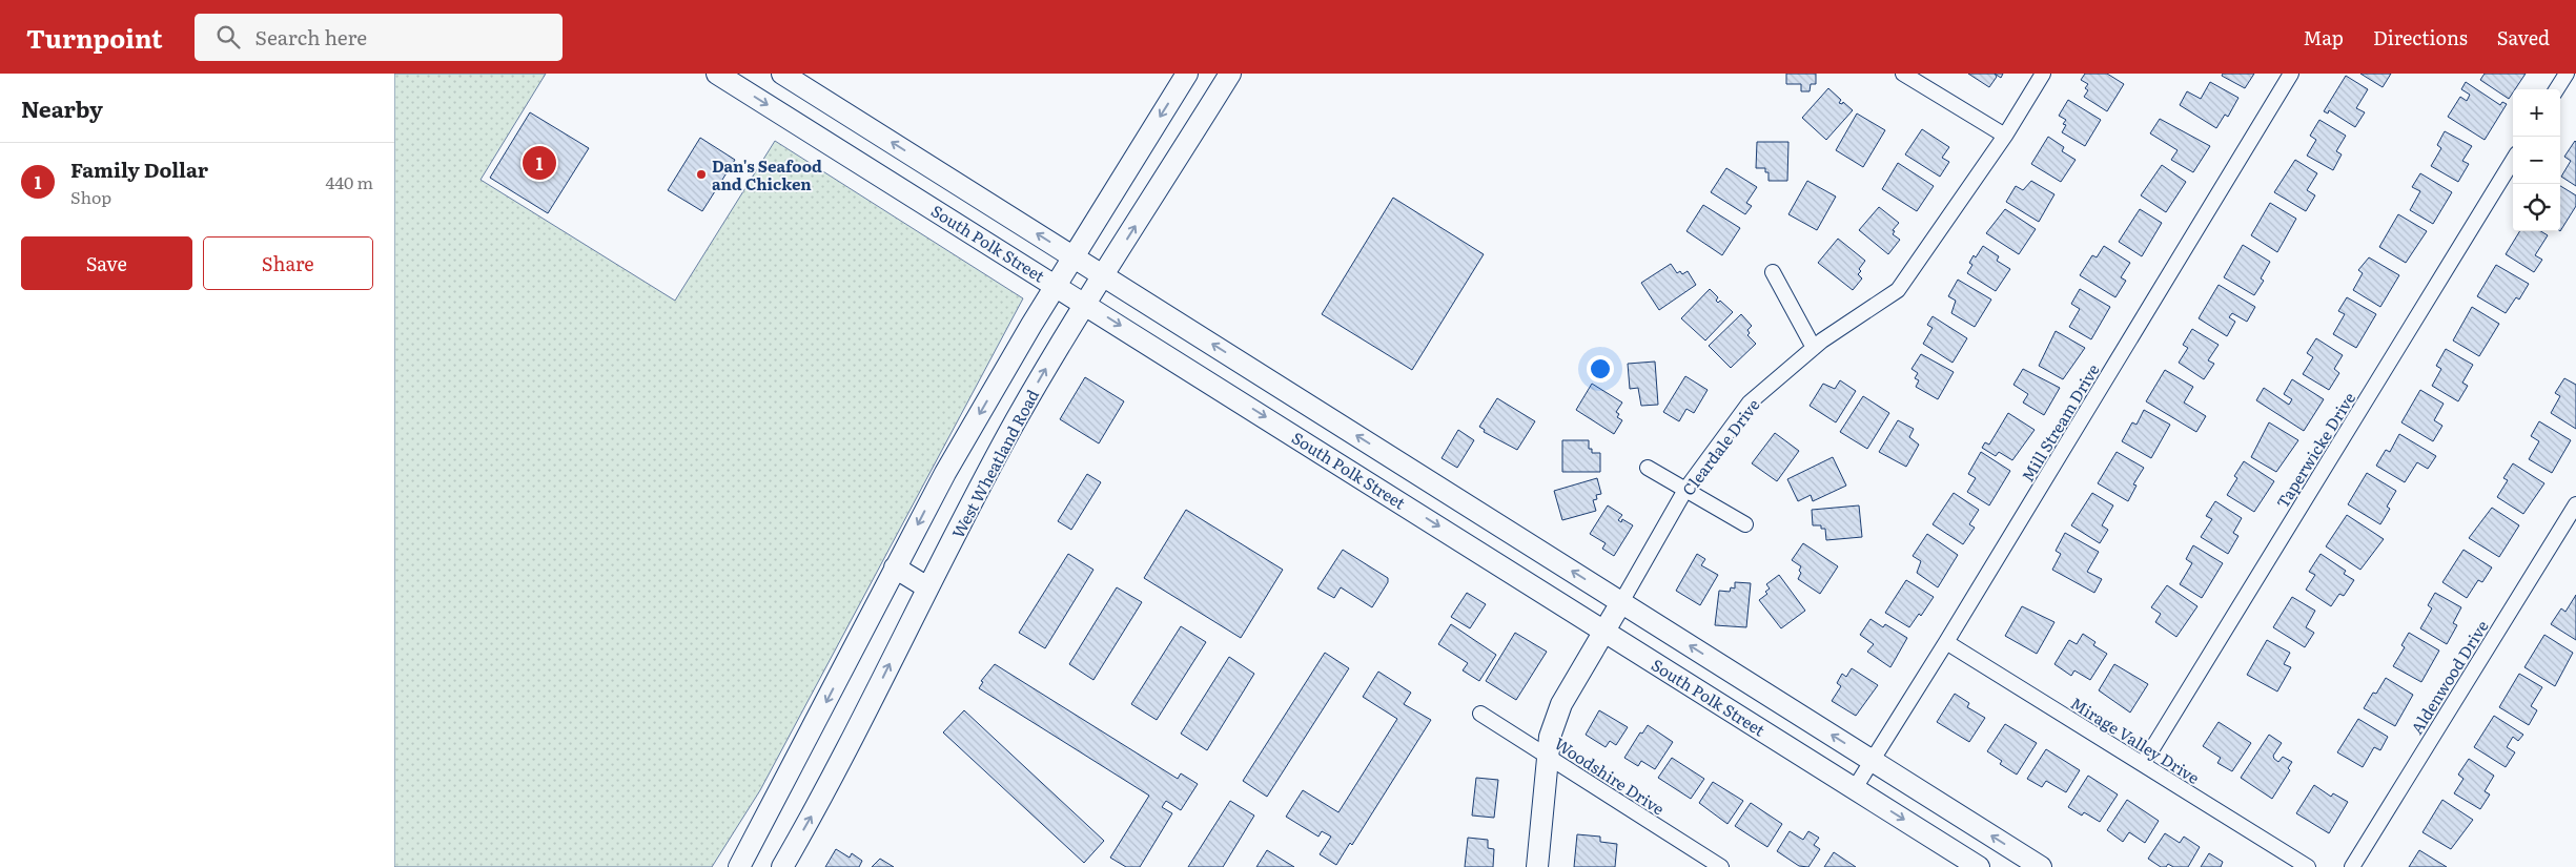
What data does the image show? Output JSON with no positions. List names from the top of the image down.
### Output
{
  "streets": {
    "main road": ["South Polk Street", "Cleardale Drive", "West Wheatland Road"],
    "street": [
      "Mill Stream Drive",
      "Taperwicke Drive",
      "Aldenwood Drive",
      "Mirage Valley Drive",
      "Woodshire Drive"
    ]
  },
  "crossings": [
    ["South Polk Street", "Mill Stream Drive"],
    ["South Polk Street", "Cleardale Drive"],
    ["South Polk Street", "West Wheatland Road"],
    ["Mill Stream Drive", "Mirage Valley Drive"],
    ["Cleardale Drive", "Woodshire Drive"],
    ["Taperwicke Drive", "Mirage Valley Drive"]
  ],
  "places": ["Dan's Seafood and Chicken"],
  "page": {
    "header": "Turnpoint",
    "search": "Search here",
    "nav": ["Map", "Directions", "Saved"],
    "heading": "Nearby",
    "map_buttons": ["+", "−"],
    "list": [
      {
        "mark": "1",
        "name": "Family Dollar",
        "note": "Shop",
        "value": "440 m"
      }
    ],
    "pins": "1",
    "buttons": ["Save", "Share"]
  }
}
